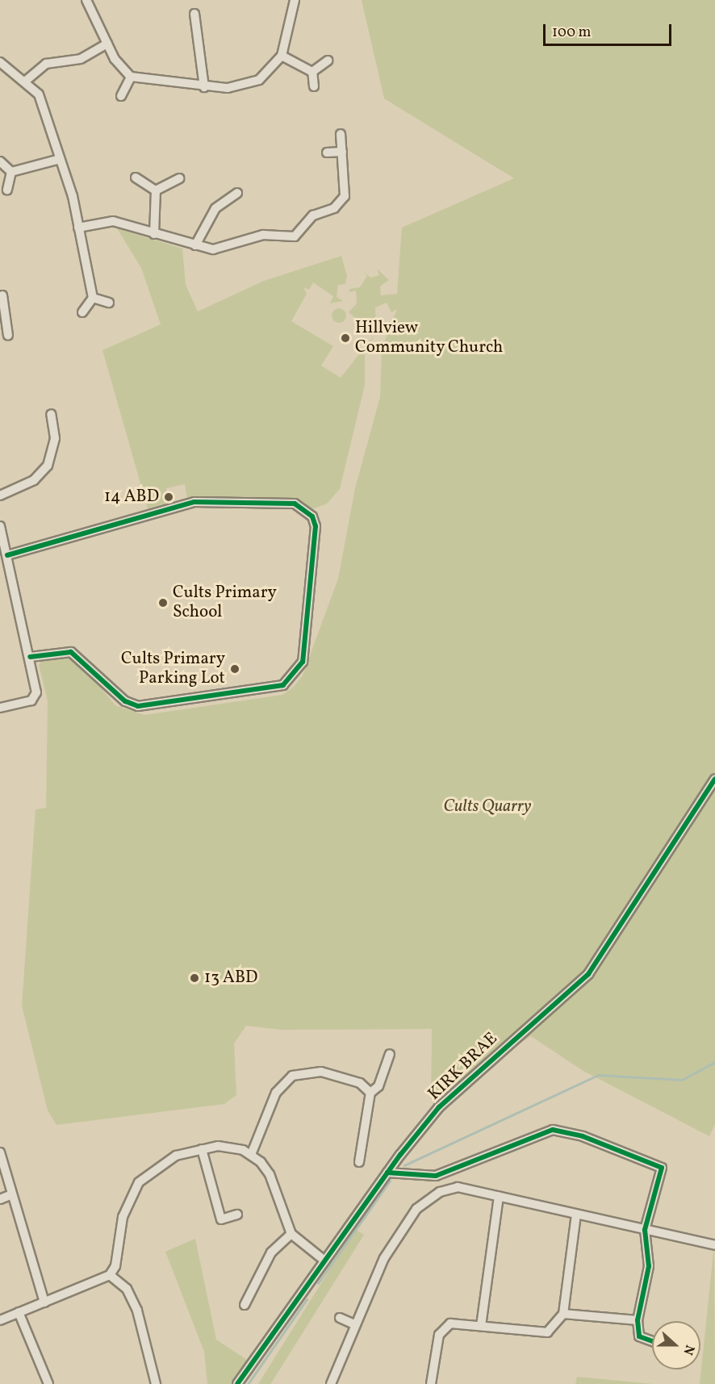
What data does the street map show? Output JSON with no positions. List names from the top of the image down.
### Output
{
  "streets": {
    "street": ["KIRK BRAE"]
  },
  "parks": ["Cults Quarry"],
  "places": [
    "Hillview Community Church",
    "14 ABD",
    "Cults Primary School",
    "Cults Primary Parking Lot",
    "13 ABD"
  ],
  "scale_bar": "100 m",
  "north": "right"
}
